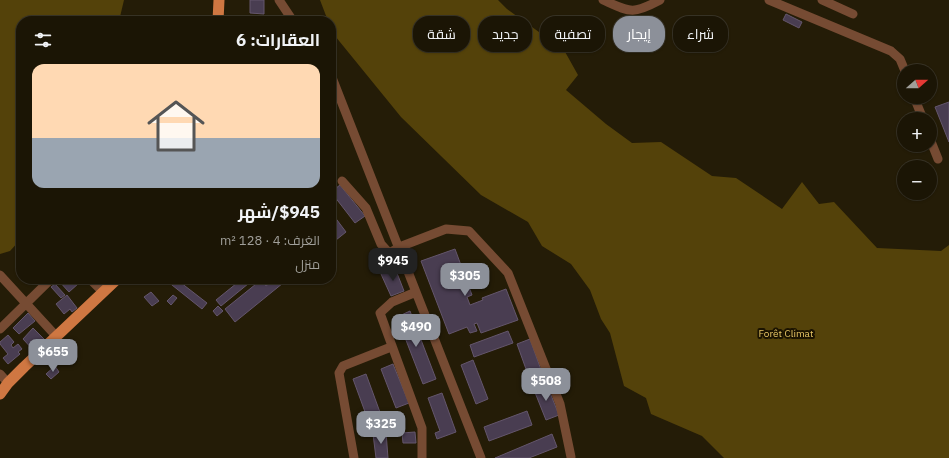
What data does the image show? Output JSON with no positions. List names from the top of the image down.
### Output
{
  "parks": ["Forêt Climat"],
  "north": "right",
  "page": {
    "chip": [
      "شراء",
      "إيجار",
      "تصفية",
      "جديد",
      "شقة"
    ],
    "heading": "العقارات: 6",
    "map_buttons": ["+", "−"],
    "list": [
      {
        "name": "$945/شهر",
        "note": "الغرف: 4 · 128 m² · منزل"
      }
    ],
    "price": [
      "$945",
      "$305",
      "$490",
      "$655",
      "$508",
      "$325"
    ]
  }
}
